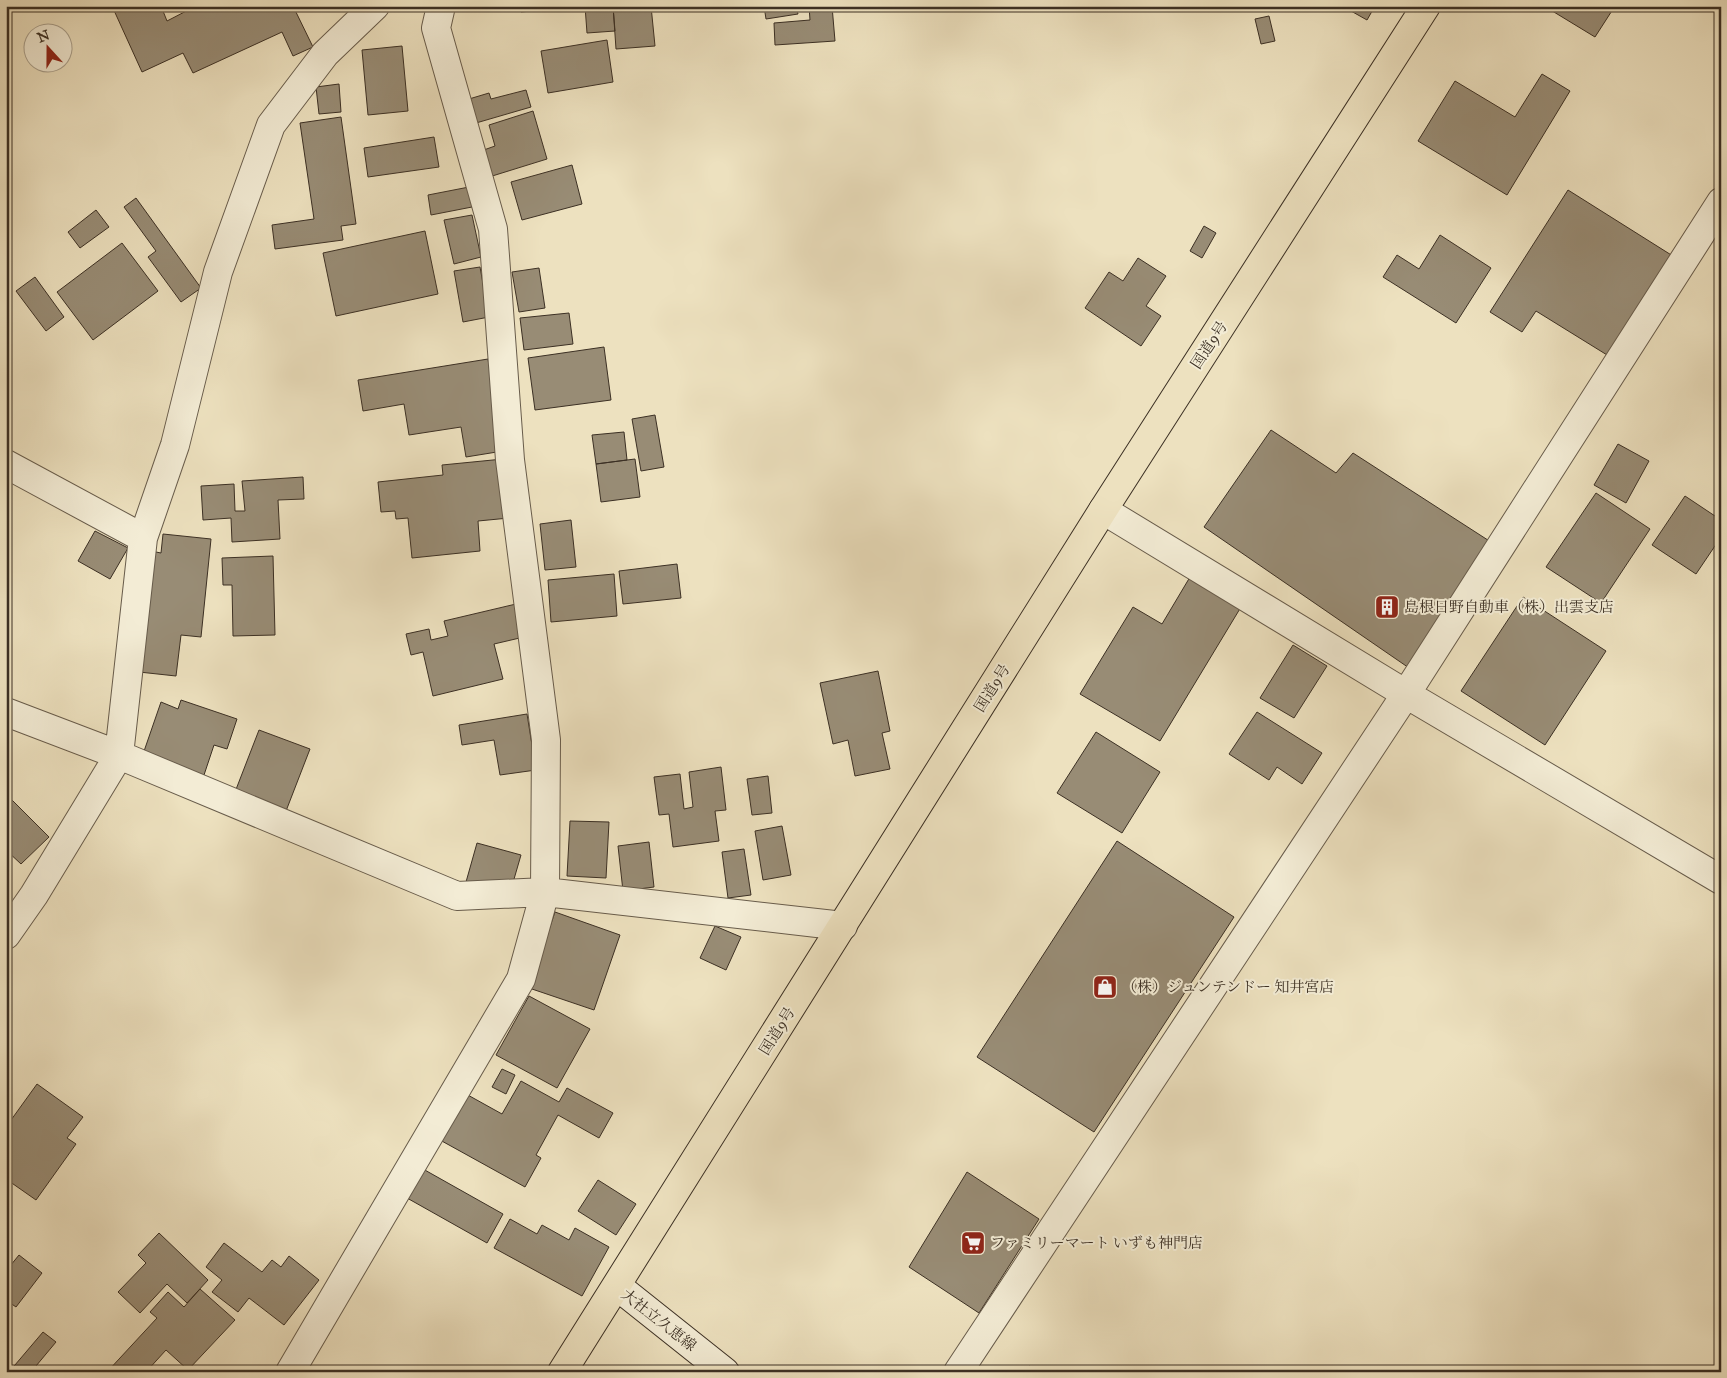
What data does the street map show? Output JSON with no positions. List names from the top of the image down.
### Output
{
  "streets": {
    "highway": ["国道9号"],
    "street": ["大社立久恵線"]
  },
  "crossings": [
    ["国道9号", "大社立久恵線"]
  ],
  "places": {
    "building": ["島根日野自動車（株）出雲支店"],
    "shop": ["（株）ジュンテンドー 知井宮店"],
    "supermarket": ["ファミリーマート いずも神門店"]
  },
  "north": "top"
}
